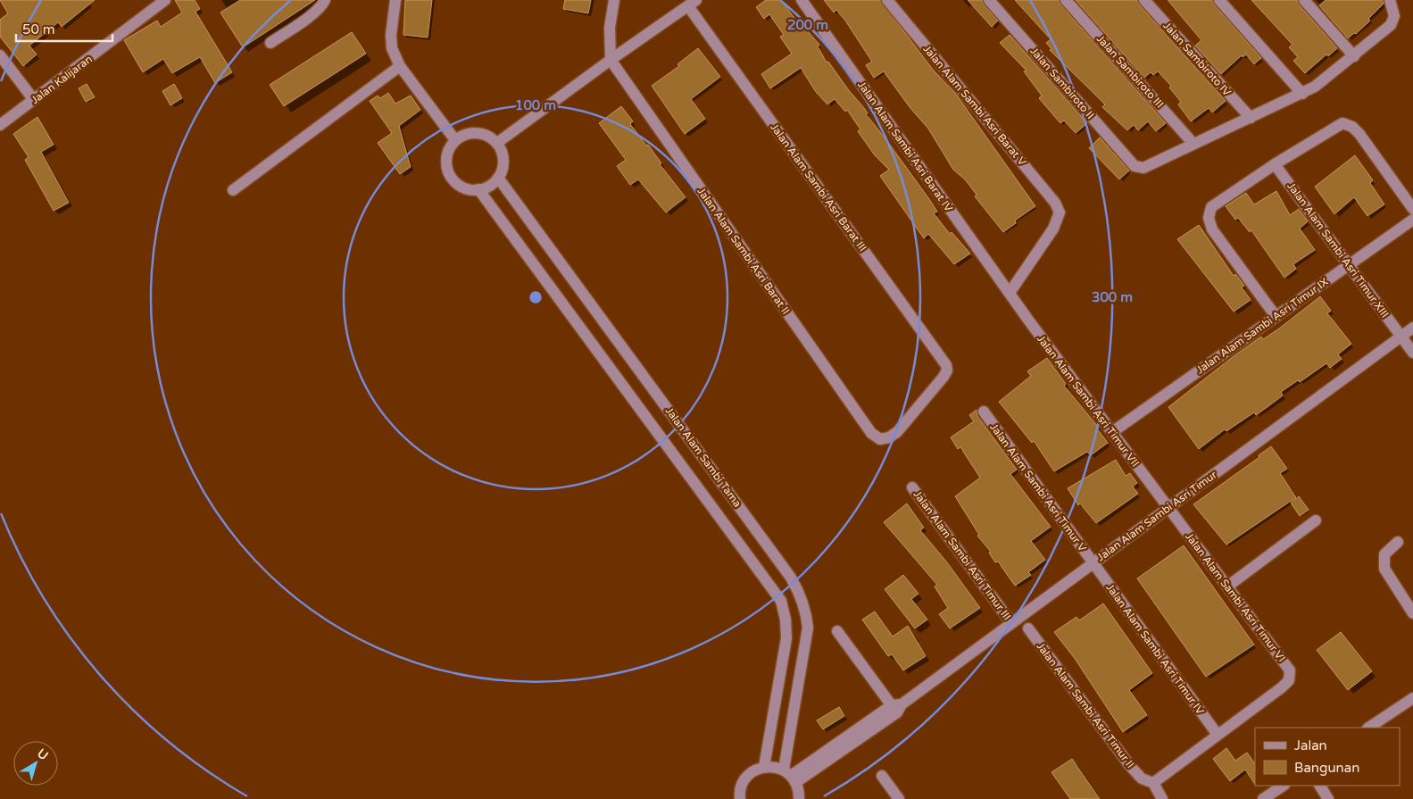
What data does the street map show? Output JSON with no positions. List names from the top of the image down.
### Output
{
  "streets": {
    "street": [
      "Jalan Sambiroto IV",
      "Jalan Sambiroto III",
      "Jalan Kalijaran",
      "Jalan Sambiroto II",
      "Jalan Alam Sambi Asri Barat V",
      "Jalan Alam Sambi Asri Barat IV",
      "Jalan Alam Sambi Asri Barat III",
      "Jalan Alam Sambi Asri Timur XIII",
      "Jalan Alam Sambi Asri Barat II",
      "Jalan Alam Sambi Asri Timur IX",
      "Jalan Alam Sambi Asri Timur VII",
      "Jalan Alam Sambi Tama",
      "Jalan Alam Sambi Asri Timur V",
      "Jalan Alam Sambi Asri Timur",
      "Jalan Alam Sambi Asri Timur III",
      "Jalan Alam Sambi Asri Timur VI",
      "Jalan Alam Sambi Asri Timur IV",
      "Jalan Alam Sambi Asri Timur II"
    ]
  },
  "crossings": [
    ["Jalan Sambiroto III", "Jalan Sambiroto II"],
    ["Jalan Alam Sambi Asri Barat V", "Jalan Alam Sambi Asri Barat IV"],
    ["Jalan Alam Sambi Asri Barat V", "Jalan Alam Sambi Asri Timur VII"],
    ["Jalan Alam Sambi Asri Barat IV", "Jalan Alam Sambi Asri Timur VII"],
    ["Jalan Alam Sambi Asri Barat III", "Jalan Alam Sambi Asri Barat II"],
    ["Jalan Alam Sambi Asri Timur XIII", "Jalan Alam Sambi Asri Timur IX"],
    ["Jalan Alam Sambi Asri Timur XIII", "Jalan Alam Sambi Asri Timur"],
    ["Jalan Alam Sambi Asri Timur IX", "Jalan Alam Sambi Asri Timur VII"],
    ["Jalan Alam Sambi Asri Timur VII", "Jalan Alam Sambi Asri Timur"],
    ["Jalan Alam Sambi Asri Timur VII", "Jalan Alam Sambi Asri Timur VI"],
    ["Jalan Alam Sambi Tama", "Jalan Alam Sambi Asri Timur"],
    ["Jalan Alam Sambi Asri Timur V", "Jalan Alam Sambi Asri Timur"],
    ["Jalan Alam Sambi Asri Timur V", "Jalan Alam Sambi Asri Timur IV"],
    ["Jalan Alam Sambi Asri Timur", "Jalan Alam Sambi Asri Timur III"],
    ["Jalan Alam Sambi Asri Timur", "Jalan Alam Sambi Asri Timur VI"],
    ["Jalan Alam Sambi Asri Timur", "Jalan Alam Sambi Asri Timur IV"],
    ["Jalan Alam Sambi Asri Timur VI", "Jalan Alam Sambi Asri Timur IV"]
  ],
  "legend": ["Jalan", "Bangunan"],
  "scale_bar": "50 m",
  "north": "top right",
  "rings": ["200 m", "100 m", "300 m"]
}
